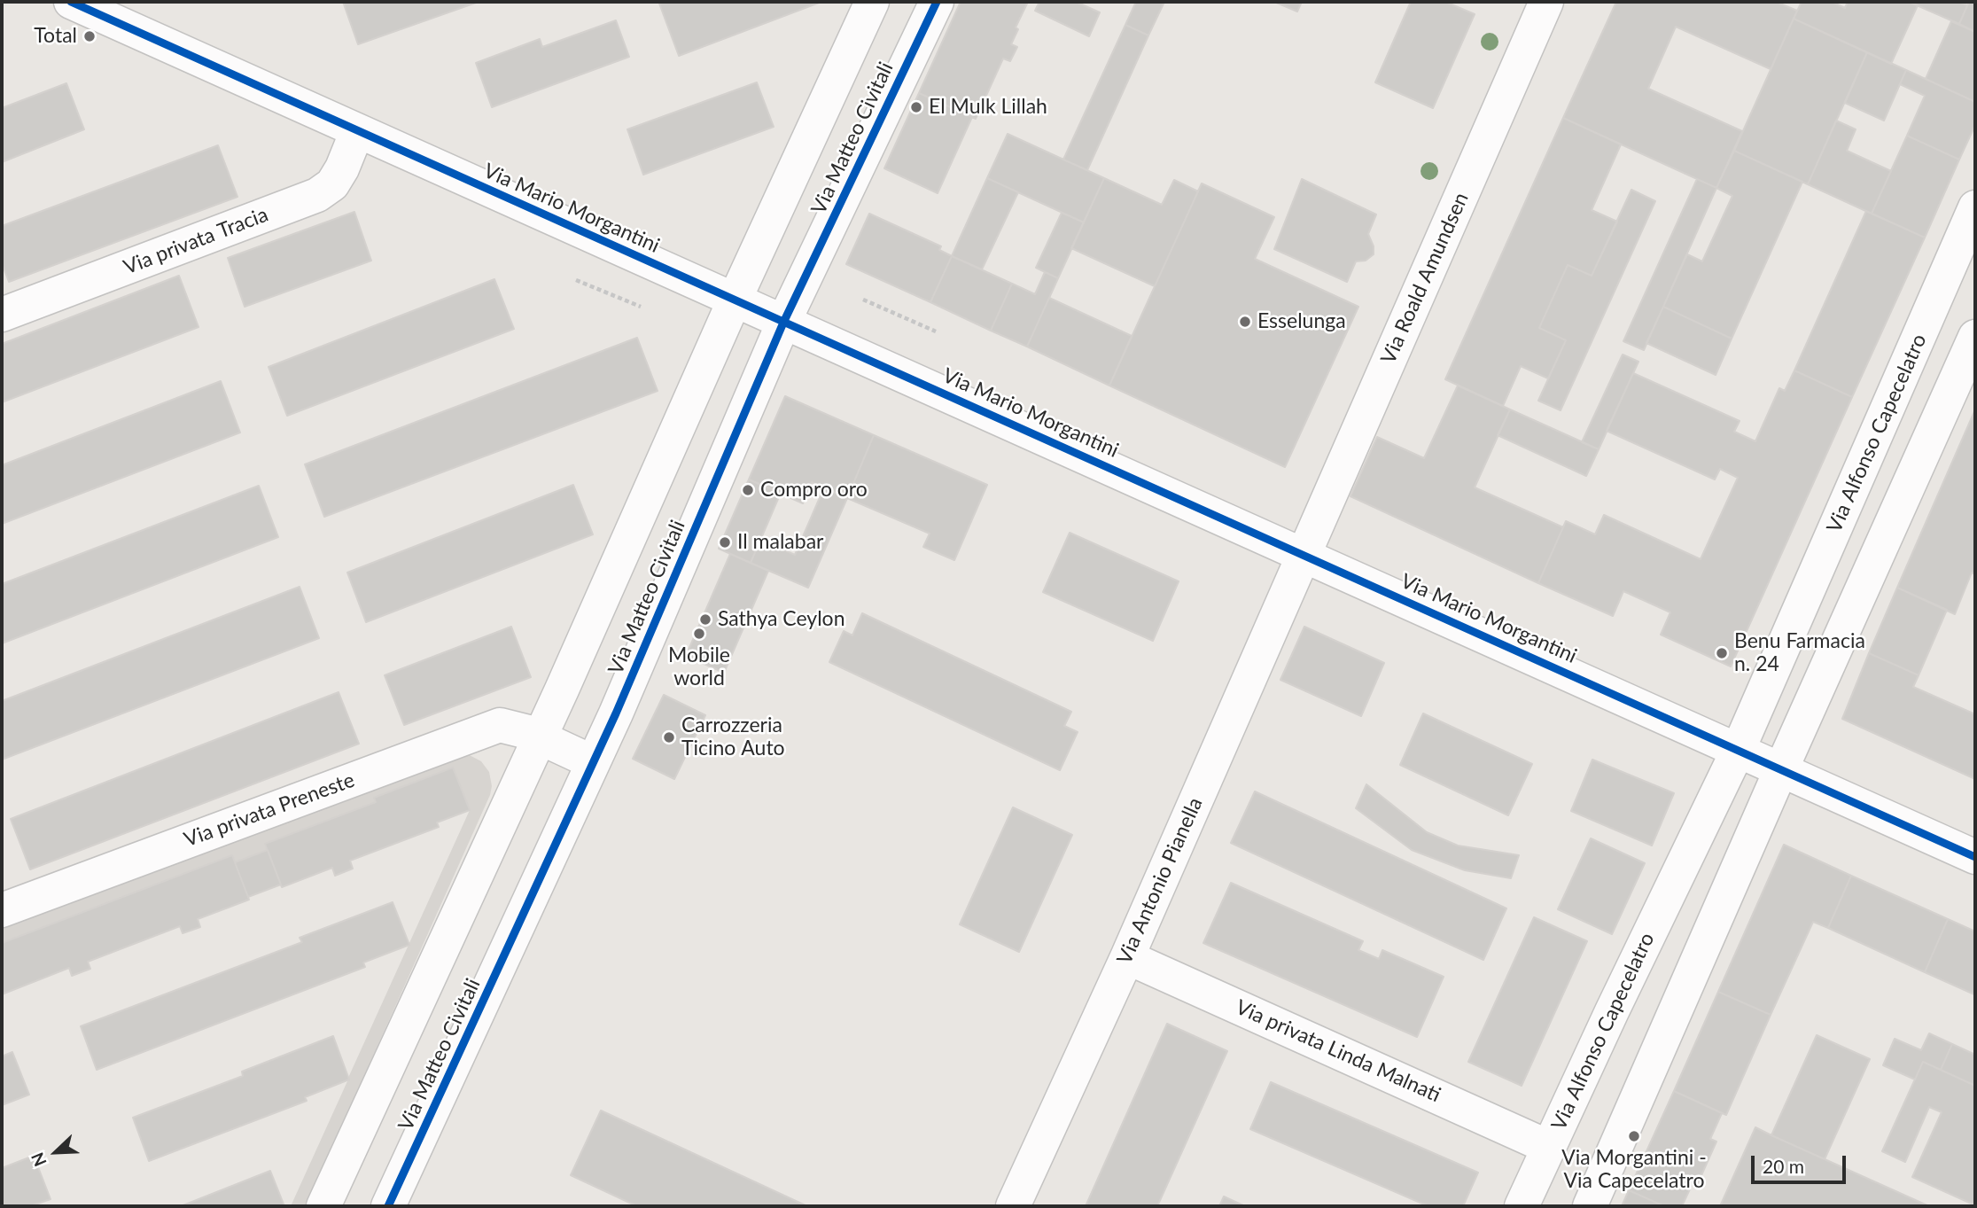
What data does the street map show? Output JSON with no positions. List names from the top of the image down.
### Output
{
  "streets": {
    "street": [
      "Via Matteo Civitali",
      "Via Mario Morgantini",
      "Via privata Tracia",
      "Via Roald Amundsen",
      "Via Alfonso Capecelatro",
      "Via privata Preneste",
      "Via Antonio Pianella",
      "Via privata Linda Malnati"
    ]
  },
  "crossings": [
    ["Via Matteo Civitali", "Via Mario Morgantini"],
    ["Via Matteo Civitali", "Via privata Preneste"],
    ["Via Mario Morgantini", "Via privata Tracia"],
    ["Via Mario Morgantini", "Via Roald Amundsen"],
    ["Via Mario Morgantini", "Via Alfonso Capecelatro"],
    ["Via Mario Morgantini", "Via Antonio Pianella"],
    ["Via Roald Amundsen", "Via Antonio Pianella"],
    ["Via Alfonso Capecelatro", "Via privata Linda Malnati"],
    ["Via Antonio Pianella", "Via privata Linda Malnati"]
  ],
  "places": [
    "Total",
    "El Mulk Lillah",
    "Esselunga",
    "Compro oro",
    "Il malabar",
    "Sathya Ceylon",
    "Mobile world",
    "Benu Farmacia n. 24",
    "Carrozzeria Ticino Auto",
    "Via Morgantini - Via Capecelatro"
  ],
  "scale_bar": "20 m",
  "north": "bottom left"
}
